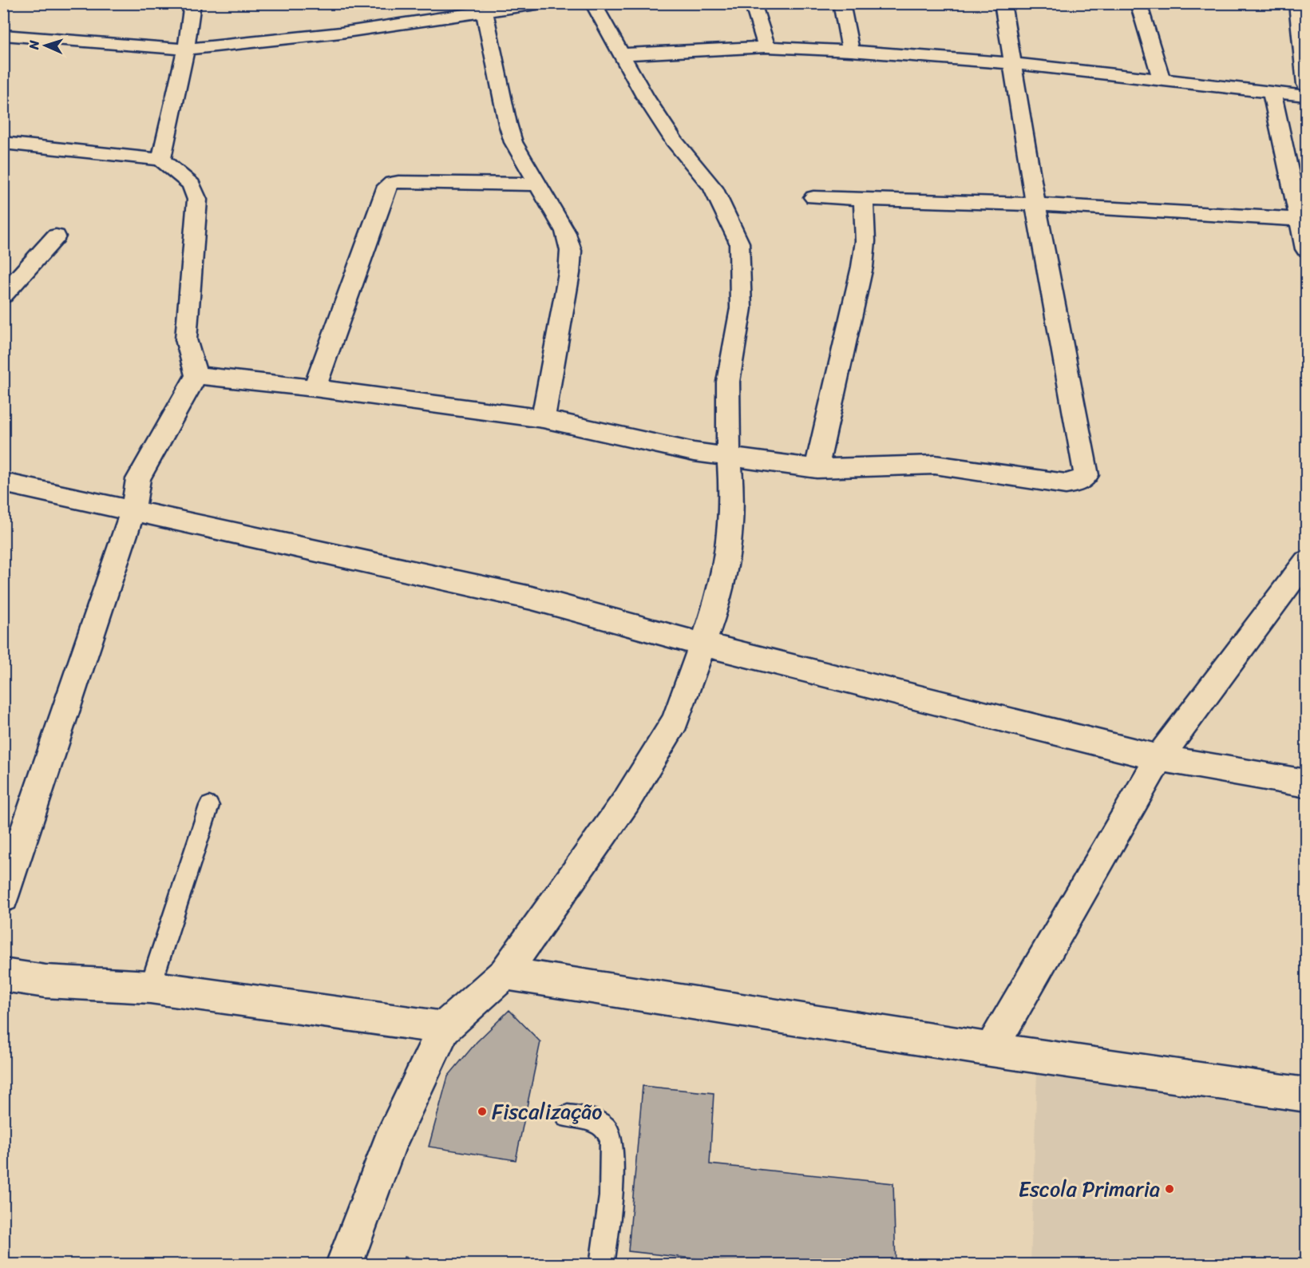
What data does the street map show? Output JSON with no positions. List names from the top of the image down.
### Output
{
  "places": ["Fiscalização", "Escola Primaria"],
  "north": "left"
}
